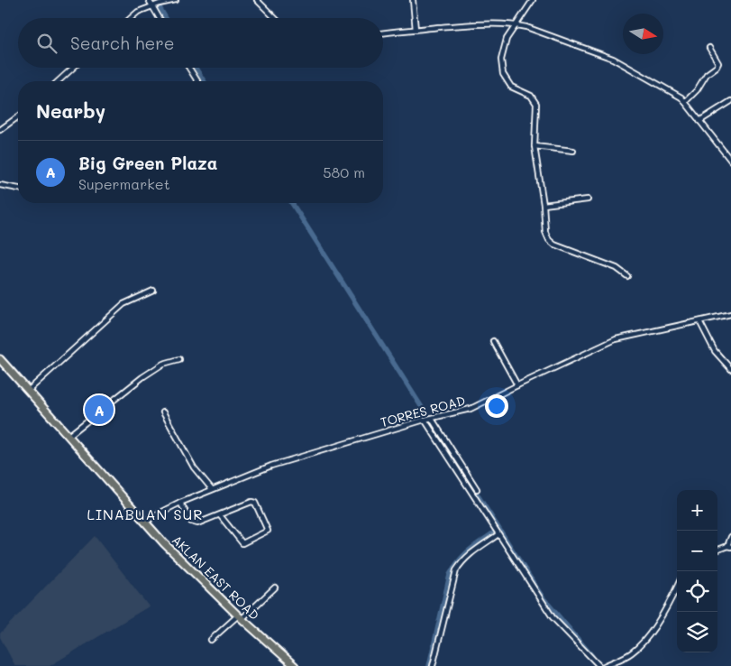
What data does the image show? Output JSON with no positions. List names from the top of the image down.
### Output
{
  "streets": {
    "main road": ["AKLAN EAST ROAD"],
    "street": ["TORRES ROAD"]
  },
  "crossings": [
    ["TORRES ROAD", "AKLAN EAST ROAD"]
  ],
  "districts": ["LINABUAN SUR"],
  "north": "right",
  "page": {
    "search": "Search here",
    "heading": "Nearby",
    "list": [
      {
        "mark": "A",
        "name": "Big Green Plaza",
        "note": "Supermarket",
        "value": "580 m"
      }
    ],
    "pins": "A",
    "map_buttons": ["+", "−"]
  }
}
